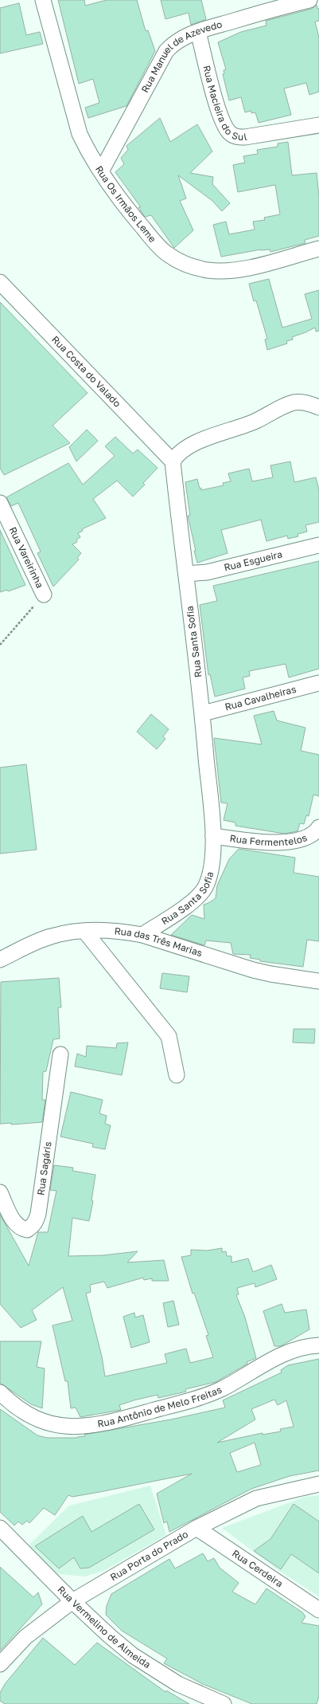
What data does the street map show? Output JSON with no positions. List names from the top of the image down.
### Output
{
  "streets": {
    "street": [
      "Rua Manuel de Azevedo",
      "Rua Macieira do Sul",
      "Rua Os Irmãos Leme",
      "Rua Costa do Valado",
      "Rua Vareirinha",
      "Rua Esgueira",
      "Rua Santa Sofia",
      "Rua Cavalheiras",
      "Rua Fermentelos",
      "Rua das Três Marias",
      "Rua Sagáris",
      "Rua Antônio de Melo Freitas",
      "Rua Porta do Prado",
      "Rua Cerdeira",
      "Rua Vermelino de Almeida"
    ]
  },
  "crossings": [
    ["Rua Manuel de Azevedo", "Rua Macieira do Sul"],
    ["Rua Manuel de Azevedo", "Rua Os Irmãos Leme"],
    ["Rua Costa do Valado", "Rua Santa Sofia"],
    ["Rua Esgueira", "Rua Santa Sofia"],
    ["Rua Santa Sofia", "Rua Cavalheiras"],
    ["Rua Santa Sofia", "Rua Fermentelos"],
    ["Rua Santa Sofia", "Rua das Três Marias"],
    ["Rua Porta do Prado", "Rua Cerdeira"],
    ["Rua Porta do Prado", "Rua Vermelino de Almeida"]
  ]
}
